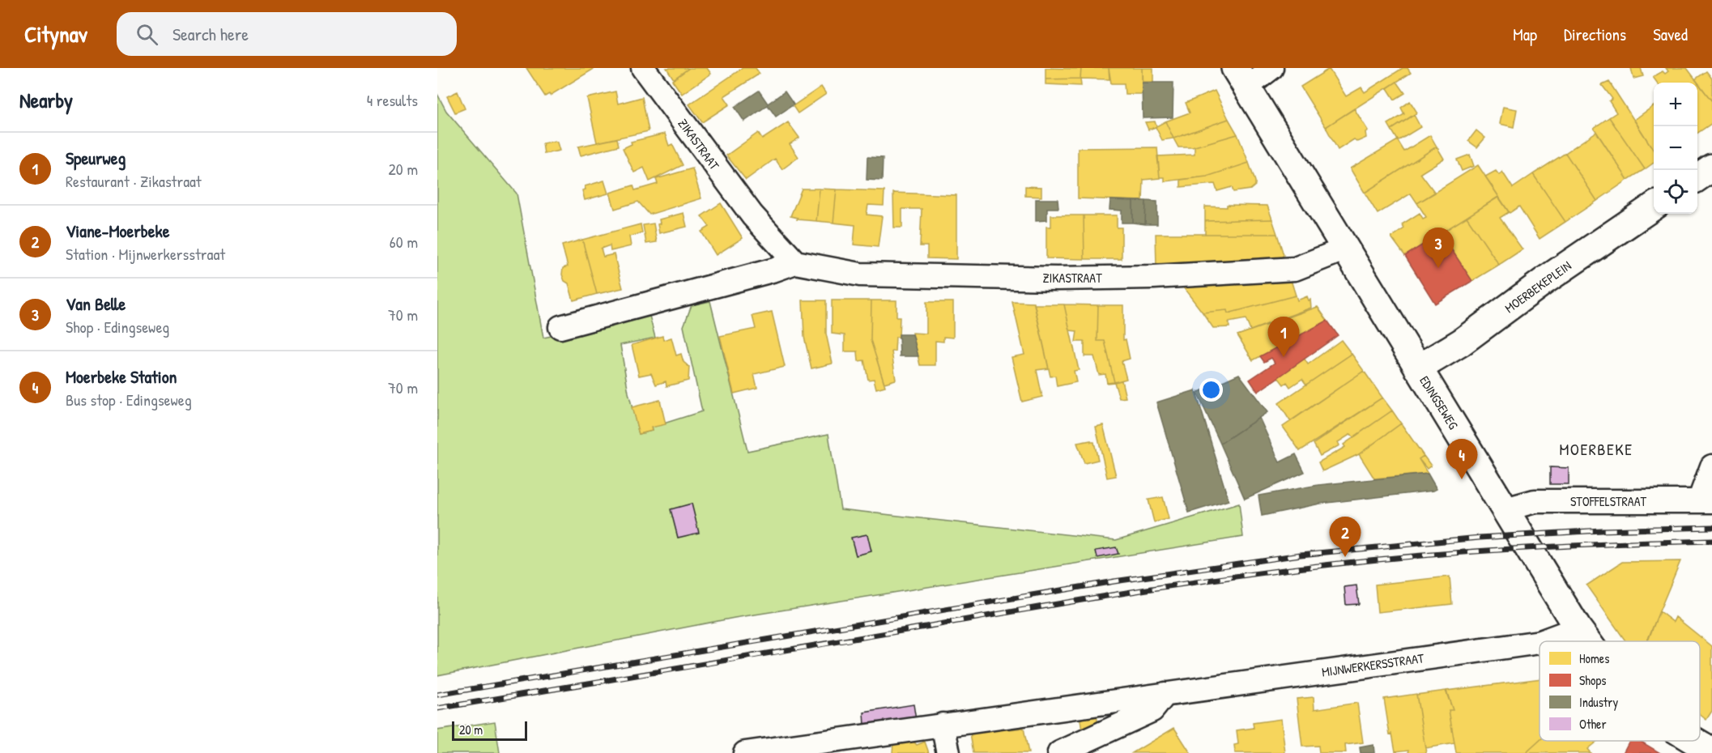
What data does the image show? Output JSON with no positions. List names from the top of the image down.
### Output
{
  "streets": {
    "main road": ["MOERBEKEPLEIN", "EDINGSEWEG"],
    "street": ["ZIKASTRAAT", "STOFFELSTRAAT", "MIJNWERKERSSTRAAT"]
  },
  "crossings": [
    ["ZIKASTRAAT", "EDINGSEWEG"],
    ["MOERBEKEPLEIN", "EDINGSEWEG"],
    ["EDINGSEWEG", "STOFFELSTRAAT"],
    ["EDINGSEWEG", "MIJNWERKERSSTRAAT"]
  ],
  "districts": ["MOERBEKE"],
  "legend": [
    "Homes",
    "Shops",
    "Industry",
    "Other"
  ],
  "scale_bar": "20 m",
  "page": {
    "header": "Citynav",
    "search": "Search here",
    "nav": ["Map", "Directions", "Saved"],
    "heading": ["Nearby", "4 results"],
    "map_buttons": ["+", "−"],
    "list": [
      {
        "mark": "1",
        "name": "Speurweg",
        "note": "Restaurant · Zikastraat",
        "value": "20 m"
      },
      {
        "mark": "2",
        "name": "Viane-Moerbeke",
        "note": "Station · Mijnwerkersstraat",
        "value": "60 m"
      },
      {
        "mark": "3",
        "name": "Van Belle",
        "note": "Shop · Edingseweg",
        "value": "70 m"
      },
      {
        "mark": "4",
        "name": "Moerbeke Station",
        "note": "Bus stop · Edingseweg",
        "value": "70 m"
      }
    ],
    "pins": [
      "3",
      "1",
      "4",
      "2"
    ],
    "scale": "20 m"
  }
}
